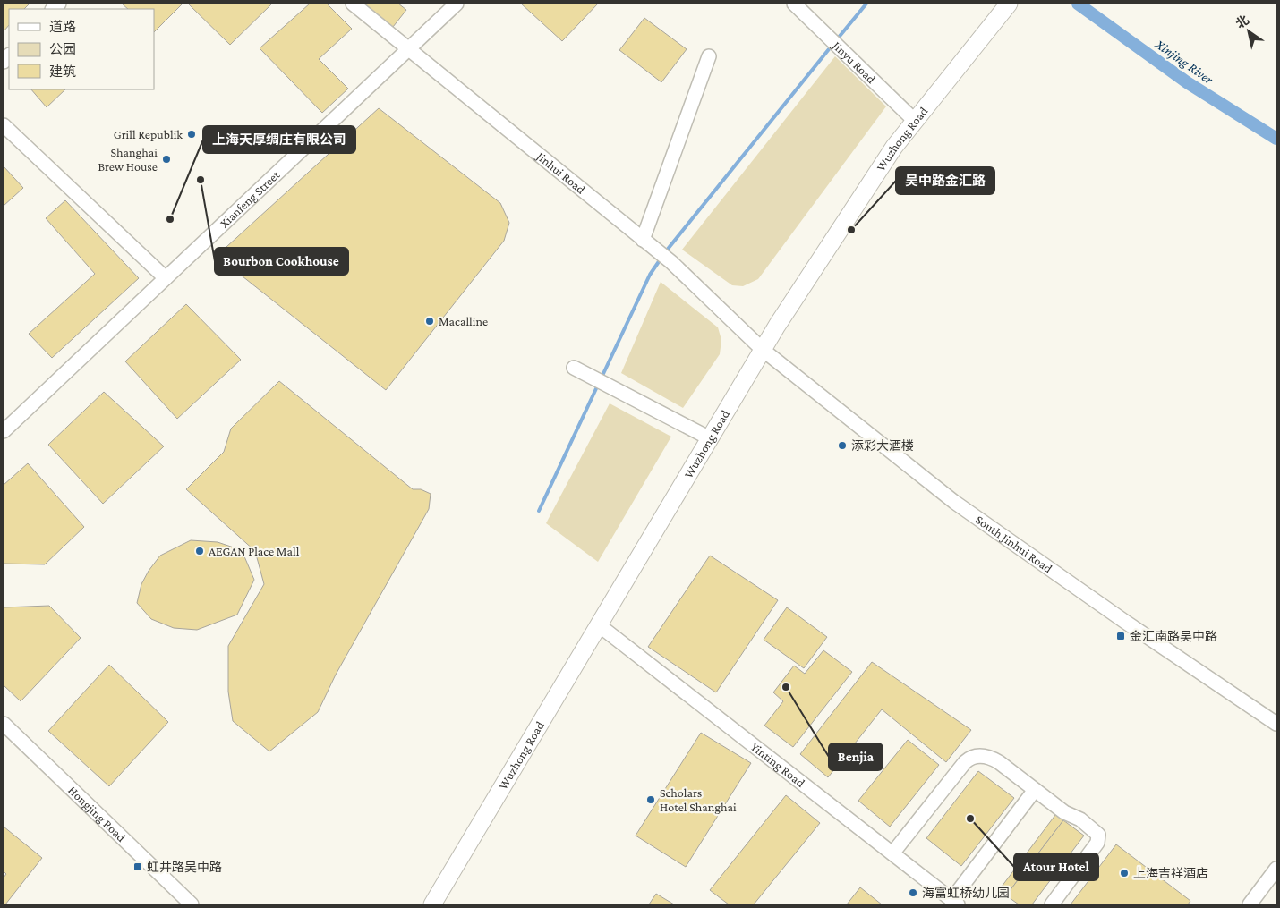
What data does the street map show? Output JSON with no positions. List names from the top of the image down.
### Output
{
  "streets": {
    "main road": ["Wuzhong Road"],
    "street": [
      "Jinyu Road",
      "Jinhui Road",
      "Xianfeng Street",
      "South Jinhui Road",
      "Yinting Road",
      "Hongjing Road"
    ]
  },
  "crossings": [
    ["Jinyu Road", "Wuzhong Road"],
    ["Wuzhong Road", "Jinhui Road"],
    ["Wuzhong Road", "South Jinhui Road"],
    ["Wuzhong Road", "Yinting Road"],
    ["Jinhui Road", "Xianfeng Street"],
    ["Jinhui Road", "South Jinhui Road"]
  ],
  "water": ["Xinjing River"],
  "places": {
    "other": [
      "Grill Republik",
      "Shanghai Brew House",
      "Bourbon Cookhouse",
      "上海天厚绸庄有限公司",
      "吴中路金汇路",
      "Macalline",
      "添彩大酒楼",
      "AEGAN Place Mall",
      "Benjia",
      "Scholars Hotel Shanghai",
      "Atour Hotel",
      "上海吉祥酒店",
      "海富虹桥幼儿园"
    ],
    "transit": ["金汇南路吴中路", "虹井路吴中路"]
  },
  "legend": ["道路", "公园", "建筑"],
  "north": "top left"
}
